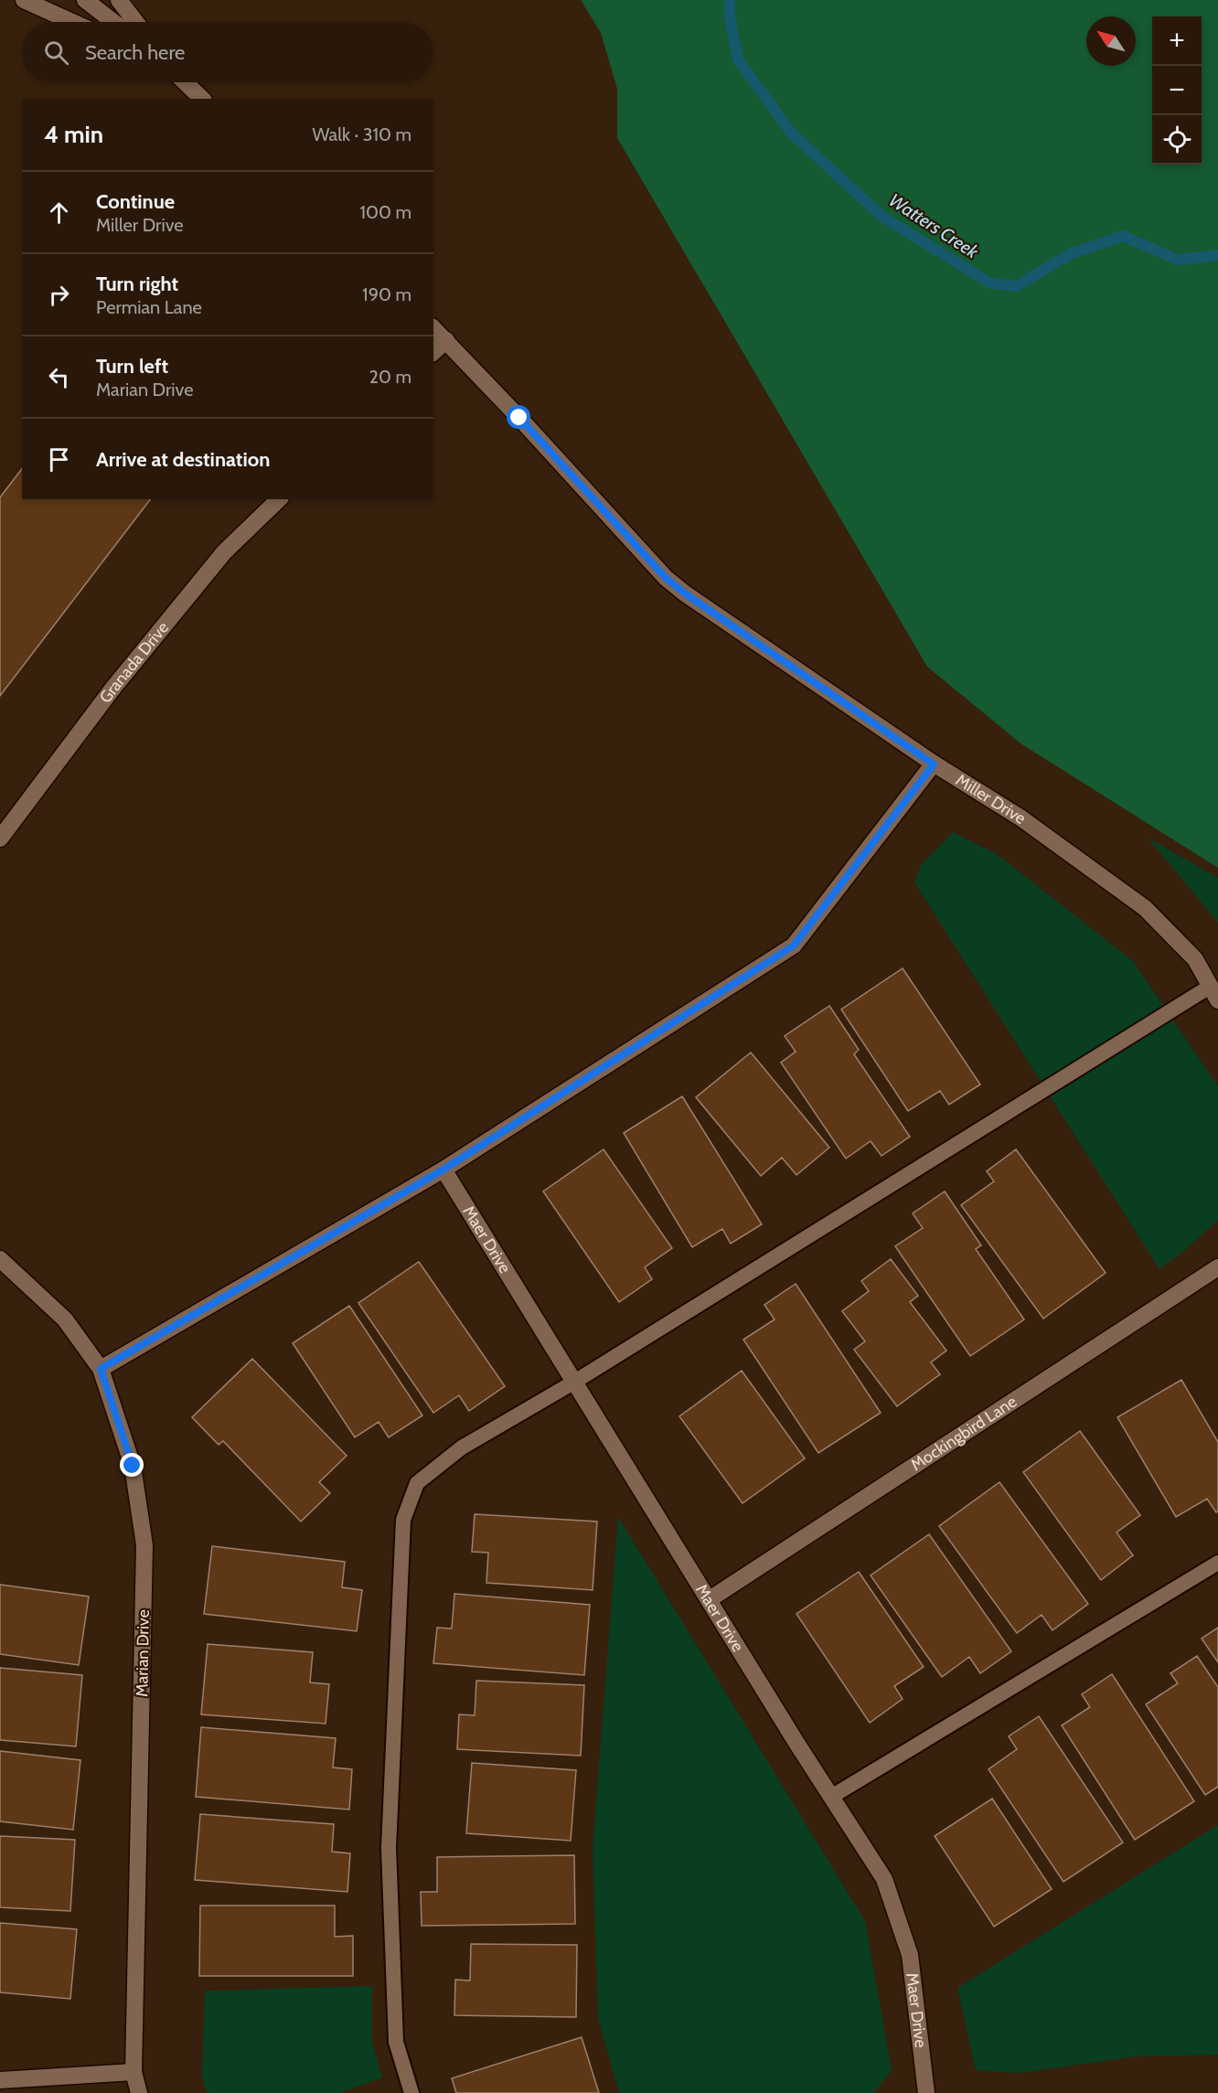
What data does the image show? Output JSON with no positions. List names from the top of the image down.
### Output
{
  "streets": {
    "street": [
      "Granada Drive",
      "Miller Drive",
      "Maer Drive",
      "Mockingbird Lane",
      "Marian Drive"
    ]
  },
  "crossings": [
    ["Maer Drive", "Mockingbird Lane"]
  ],
  "water": ["Watters Creek"],
  "north": "top left",
  "page": {
    "map_buttons": ["+", "−"],
    "search": "Search here",
    "heading": ["4 min", "Walk · 310 m"],
    "list": [
      ["Continue", "Miller Drive", "100 m"],
      ["Turn right", "Permian Lane", "190 m"],
      ["Turn left", "Marian Drive", "20 m"],
      "Arrive at destination"
    ]
  }
}
